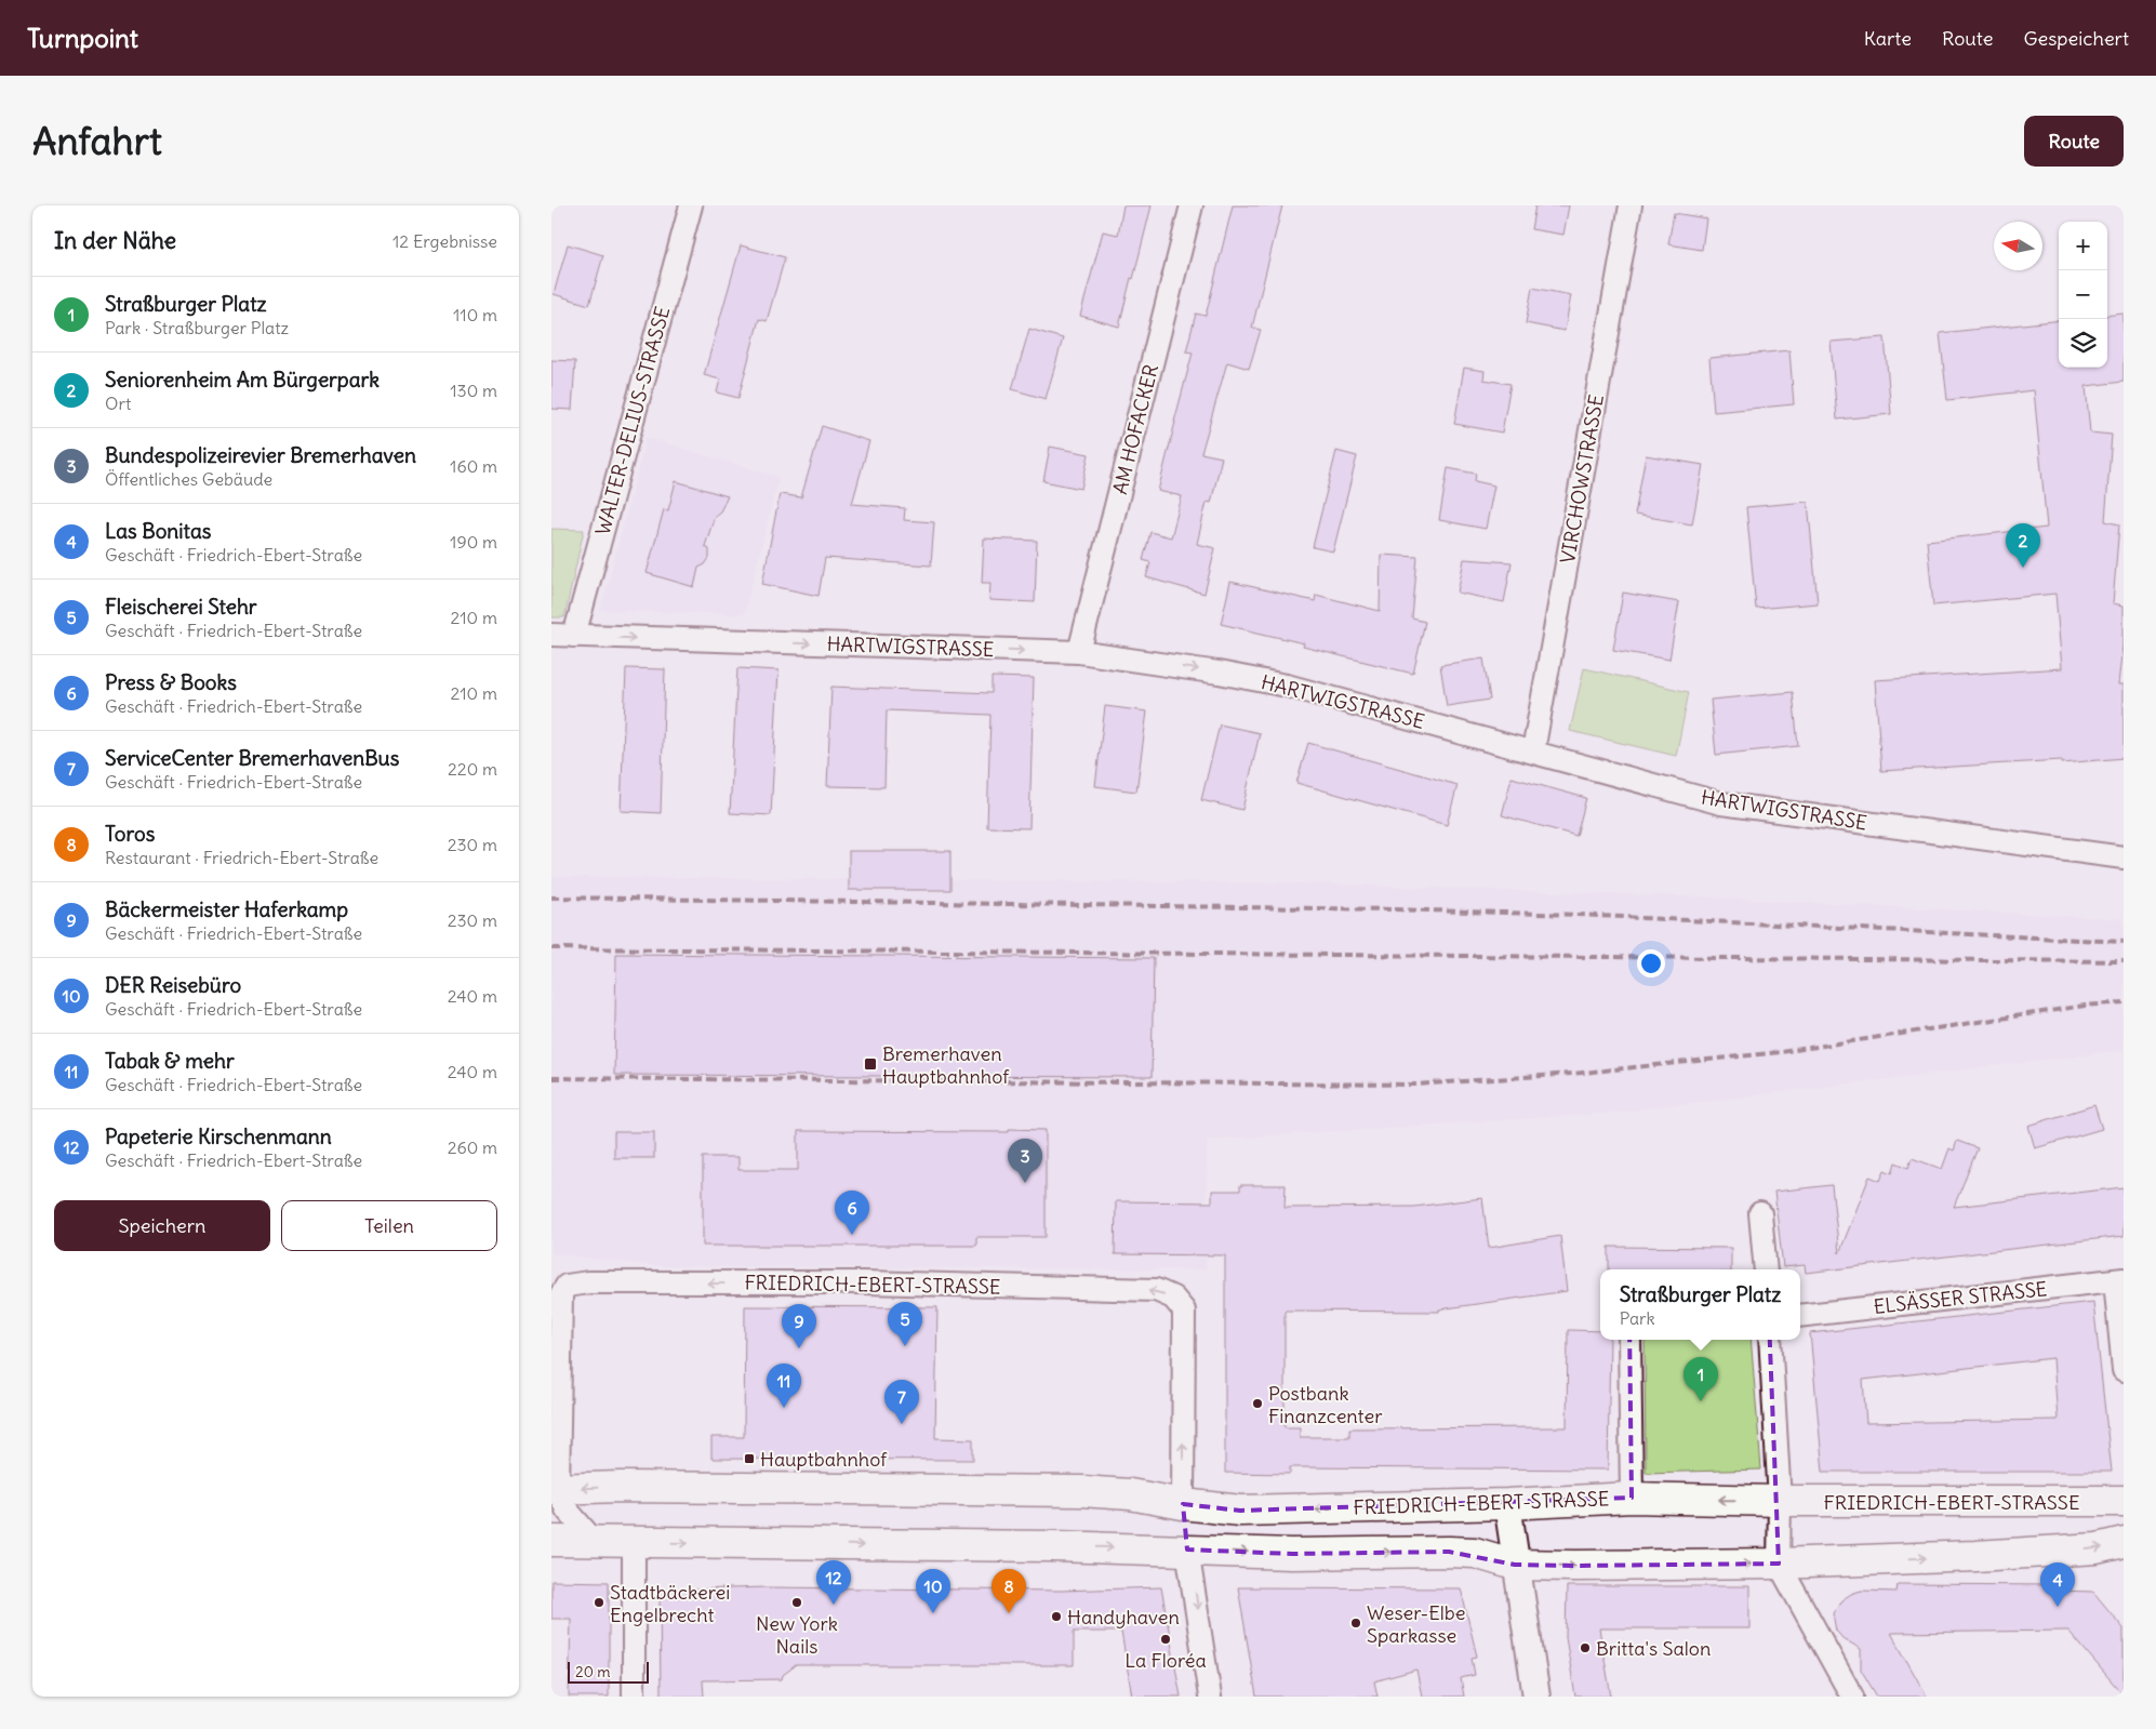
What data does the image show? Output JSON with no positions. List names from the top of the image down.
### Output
{
  "streets": {
    "main road": ["FRIEDRICH-EBERT-STRASSE"],
    "street": [
      "WALTER-DELIUS-STRASSE",
      "AM HOFACKER",
      "VIRCHOWSTRASSE",
      "HARTWIGSTRASSE",
      "ELSÄSSER STRASSE"
    ]
  },
  "crossings": [
    ["WALTER-DELIUS-STRASSE", "HARTWIGSTRASSE"],
    ["AM HOFACKER", "HARTWIGSTRASSE"],
    ["VIRCHOWSTRASSE", "HARTWIGSTRASSE"]
  ],
  "one_way": ["HARTWIGSTRASSE"],
  "places": {
    "transit": ["Bremerhaven Hauptbahnhof", "Hauptbahnhof"],
    "other": [
      "Postbank Finanzcenter",
      "Stadtbäckerei Engelbrecht",
      "New York Nails",
      "Handyhaven",
      "Weser-Elbe Sparkasse",
      "La Floréa",
      "Britta's Salon"
    ]
  },
  "scale_bar": "20 m",
  "north": "left",
  "page": {
    "header": "Turnpoint",
    "nav": ["Karte", "Route", "Gespeichert"],
    "buttons": [
      "Route",
      ["Speichern", "Teilen"]
    ],
    "title": "Anfahrt",
    "heading": ["In der Nähe", "12 Ergebnisse"],
    "map_buttons": ["+", "−"],
    "list": [
      {
        "mark": "1",
        "name": "Straßburger Platz",
        "note": "Park · Straßburger Platz",
        "value": "110 m"
      },
      {
        "mark": "2",
        "name": "Seniorenheim Am Bürgerpark",
        "note": "Ort",
        "value": "130 m"
      },
      {
        "mark": "3",
        "name": "Bundespolizeirevier Bremerhaven",
        "note": "Öffentliches Gebäude",
        "value": "160 m"
      },
      {
        "mark": "4",
        "name": "Las Bonitas",
        "note": "Geschäft · Friedrich-Ebert-Straße",
        "value": "190 m"
      },
      {
        "mark": "5",
        "name": "Fleischerei Stehr",
        "note": "Geschäft · Friedrich-Ebert-Straße",
        "value": "210 m"
      },
      {
        "mark": "6",
        "name": "Press & Books",
        "note": "Geschäft · Friedrich-Ebert-Straße",
        "value": "210 m"
      },
      {
        "mark": "7",
        "name": "ServiceCenter BremerhavenBus",
        "note": "Geschäft · Friedrich-Ebert-Straße",
        "value": "220 m"
      },
      {
        "mark": "8",
        "name": "Toros",
        "note": "Restaurant · Friedrich-Ebert-Straße",
        "value": "230 m"
      },
      {
        "mark": "9",
        "name": "Bäckermeister Haferkamp",
        "note": "Geschäft · Friedrich-Ebert-Straße",
        "value": "230 m"
      },
      {
        "mark": "10",
        "name": "DER Reisebüro",
        "note": "Geschäft · Friedrich-Ebert-Straße",
        "value": "240 m"
      },
      {
        "mark": "11",
        "name": "Tabak & mehr",
        "note": "Geschäft · Friedrich-Ebert-Straße",
        "value": "240 m"
      },
      {
        "mark": "12",
        "name": "Papeterie Kirschenmann",
        "note": "Geschäft · Friedrich-Ebert-Straße",
        "value": "260 m"
      }
    ],
    "pins": [
      "2",
      "3",
      "6",
      "5",
      "9",
      "1",
      "11",
      "7",
      "12",
      "4",
      "8",
      "10"
    ],
    "popup": ["Straßburger Platz", "Park"],
    "scale": "20 m"
  }
}
